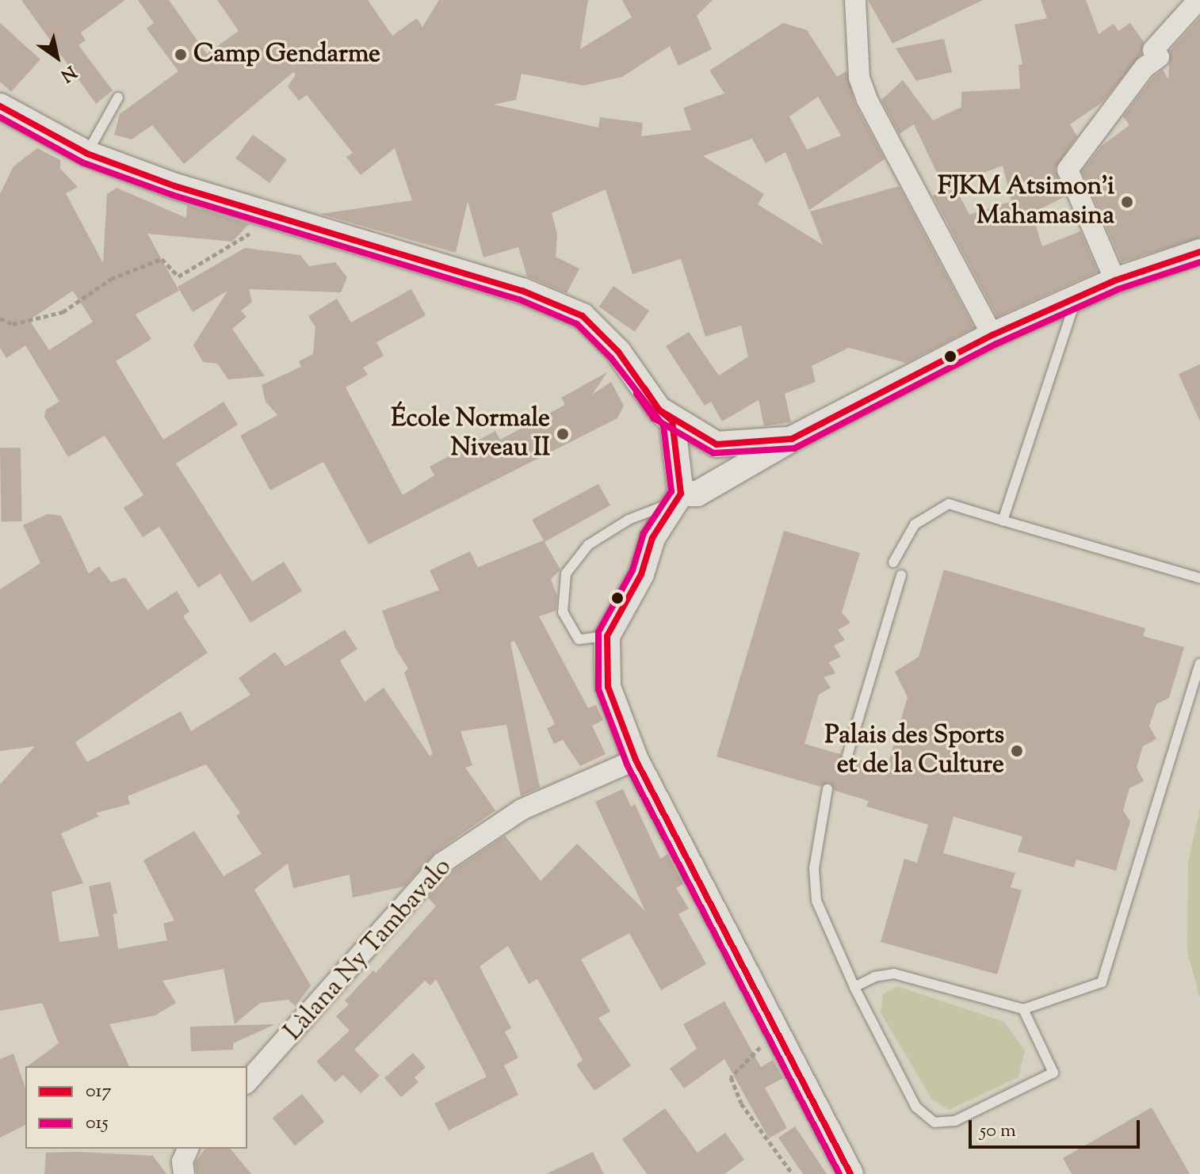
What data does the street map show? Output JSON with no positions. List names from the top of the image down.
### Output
{
  "streets": {
    "street": ["Làlana Ny Tambavalo"]
  },
  "places": [
    "Camp Gendarme",
    "FJKM Atsimon'i Mahamasina",
    "École Normale Niveau II",
    "Palais des Sports et de la Culture"
  ],
  "lines": ["transit line 017", "transit line 015"],
  "legend": ["017", "015"],
  "scale_bar": "50 m",
  "north": "bottom right"
}
